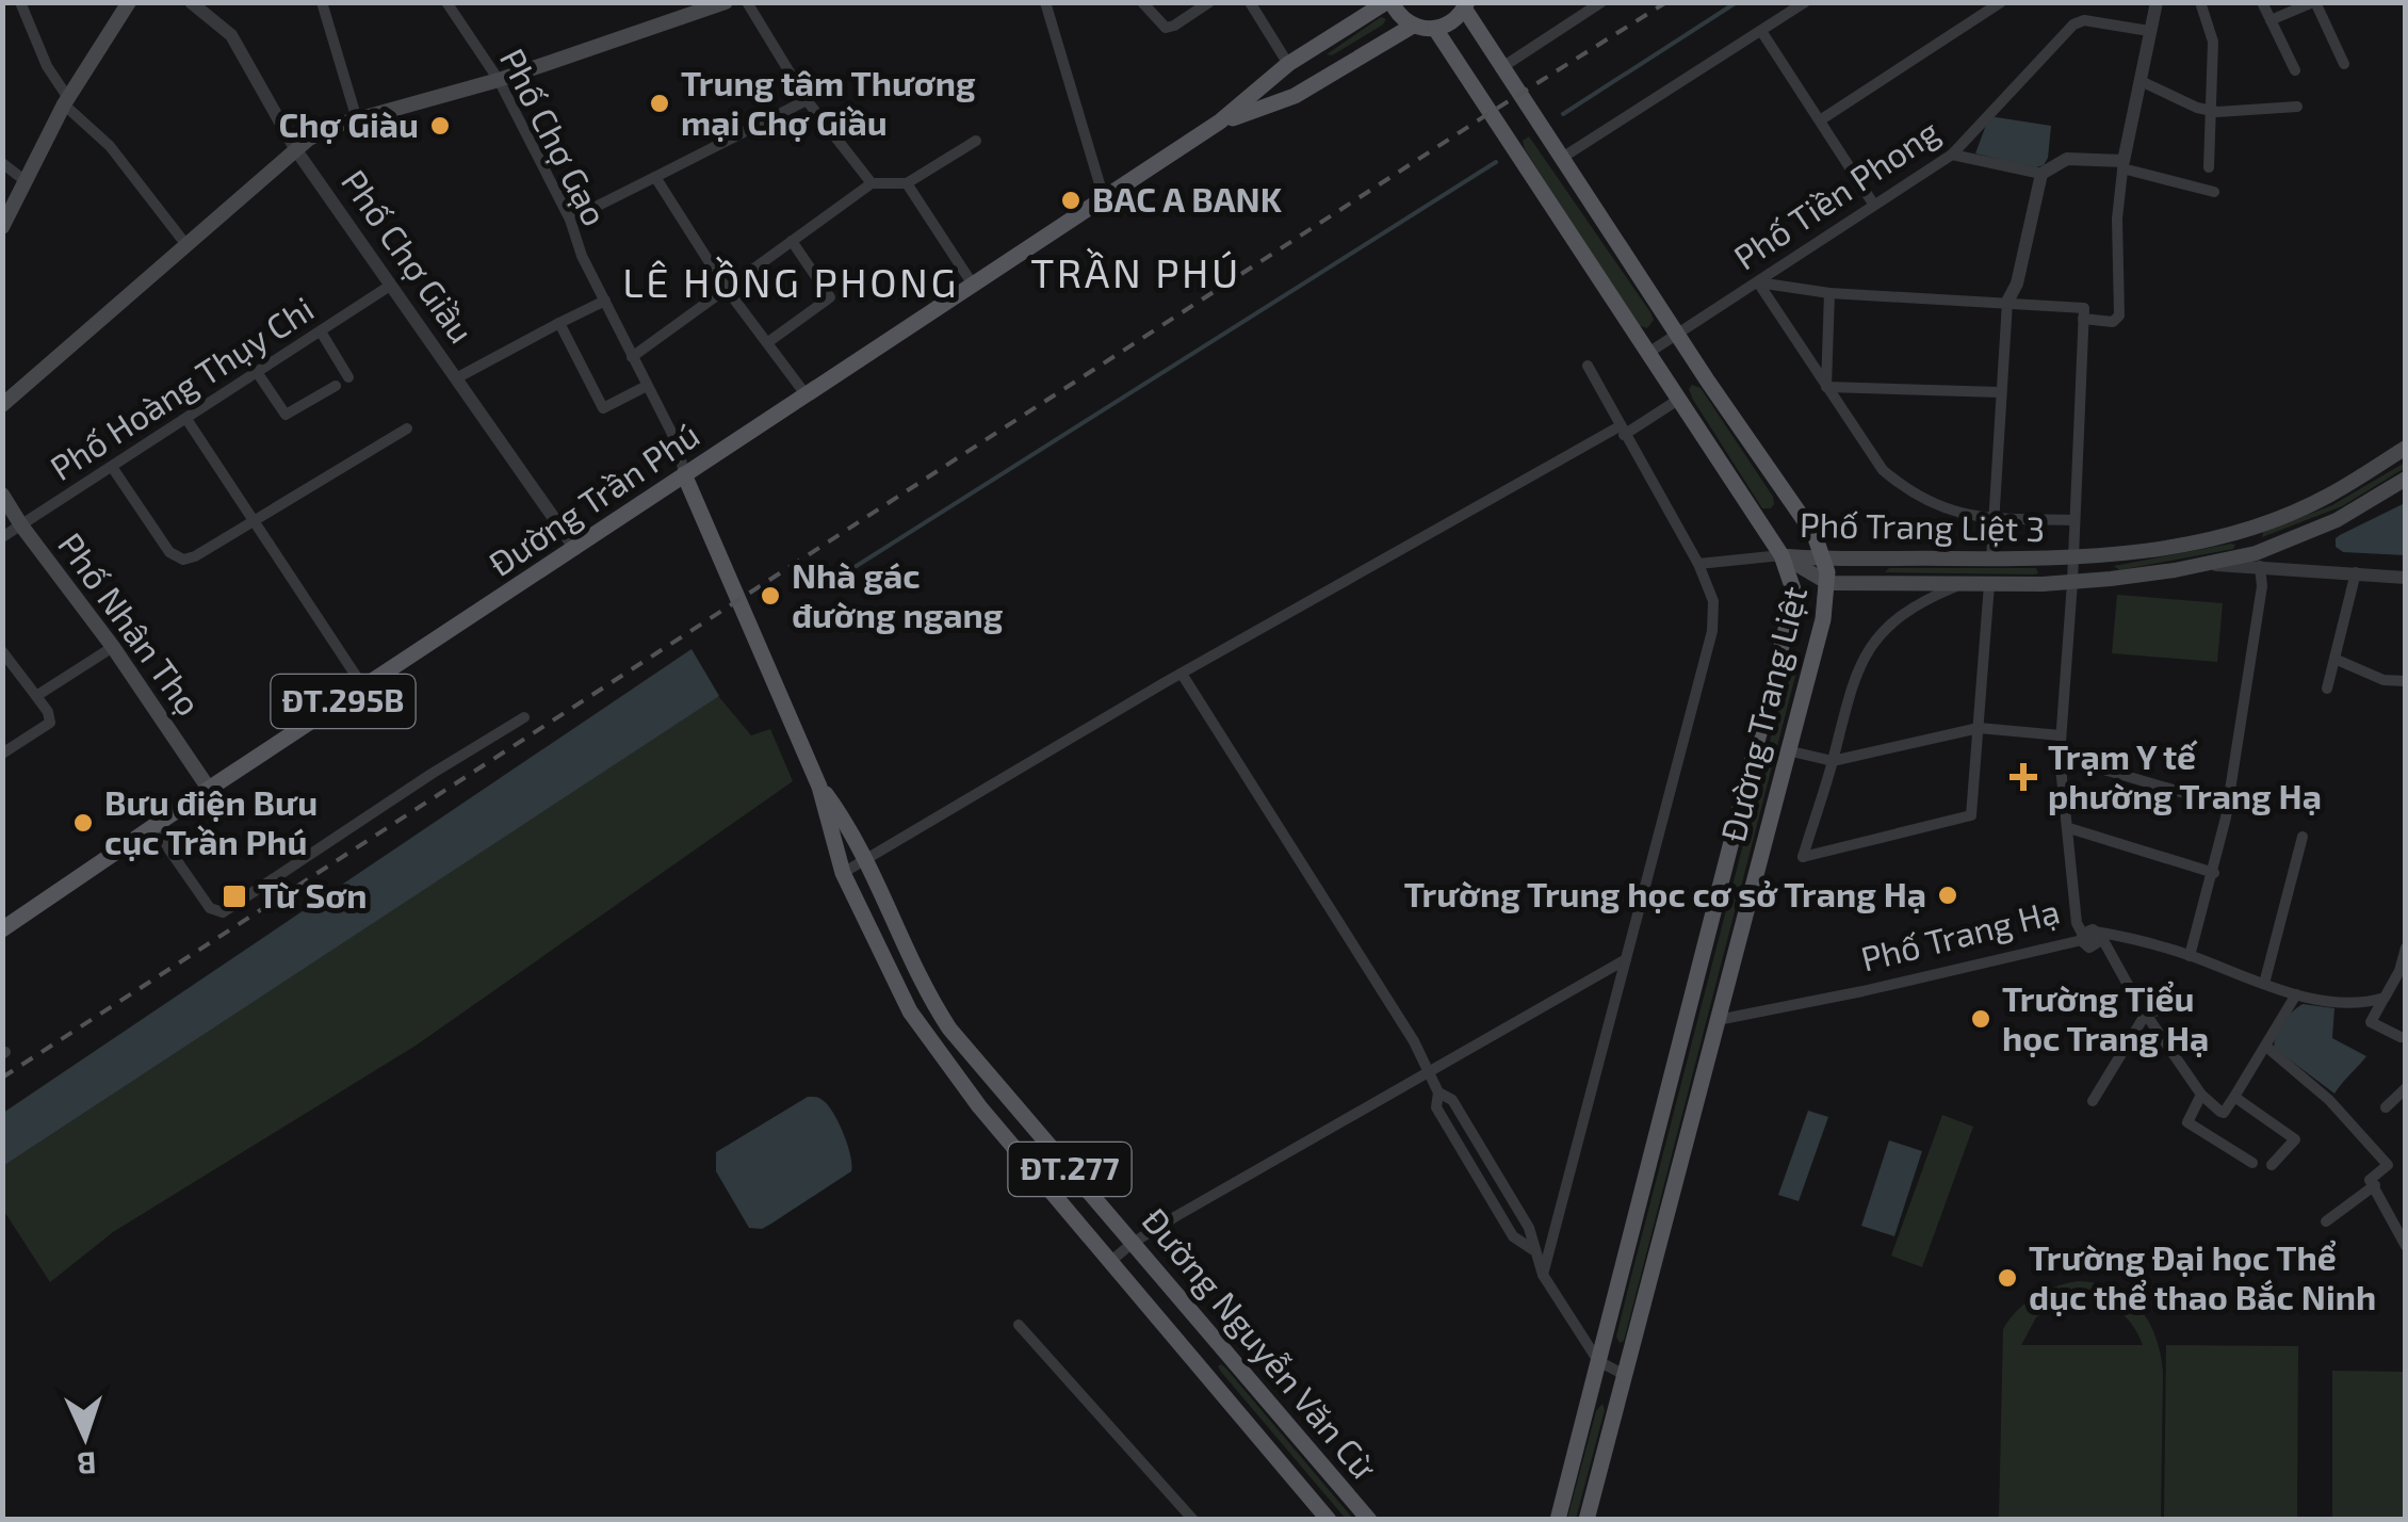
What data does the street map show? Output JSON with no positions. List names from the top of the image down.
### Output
{
  "streets": {
    "main road": [
      "Đường Trần Phú",
      "Phố Trang Liệt 3",
      "Phố Nhân Thọ",
      "ĐT.295B",
      "Đường Trang Liệt",
      "ĐT.277",
      "Đường Nguyễn Văn Cừ"
    ],
    "street": [
      "Phố Chợ Gạo",
      "Phố Tiền Phong",
      "Phố Chợ Giầu",
      "Phố Hoàng Thụy Chi",
      "Phố Trang Hạ"
    ]
  },
  "crossings": [
    ["Phố Chợ Gạo", "Đường Trần Phú"],
    ["Phố Chợ Gạo", "Đường Nguyễn Văn Cừ"],
    ["Phố Tiền Phong", "Đường Trang Liệt"],
    ["Phố Chợ Giầu", "Phố Hoàng Thụy Chi"],
    ["Phố Chợ Giầu", "Đường Trần Phú"],
    ["Phố Hoàng Thụy Chi", "Phố Nhân Thọ"],
    ["Đường Trần Phú", "Phố Nhân Thọ"],
    ["Đường Trần Phú", "Đường Nguyễn Văn Cừ"],
    ["Phố Trang Liệt 3", "Đường Trang Liệt"],
    ["Phố Trang Liệt 3", "Phố Trang Hạ"],
    ["Đường Trang Liệt", "Phố Trang Hạ"]
  ],
  "districts": ["TRẦN PHÚ", "LÊ HỒNG PHONG"],
  "places": {
    "other": [
      "Trung tâm Thương mại Chợ Giầu",
      "Chợ Giàu",
      "BAC A BANK",
      "Nhà gác đường ngang",
      "Bưu điện Bưu cục Trần Phú",
      "Trường Trung học cơ sở Trang Hạ",
      "Trường Tiểu học Trang Hạ",
      "Trường Đại học Thể dục thể thao Bắc Ninh"
    ],
    "health": ["Trạm Y tế phường Trang Hạ"],
    "transit": ["Từ Sơn"]
  },
  "north": "bottom"
}
